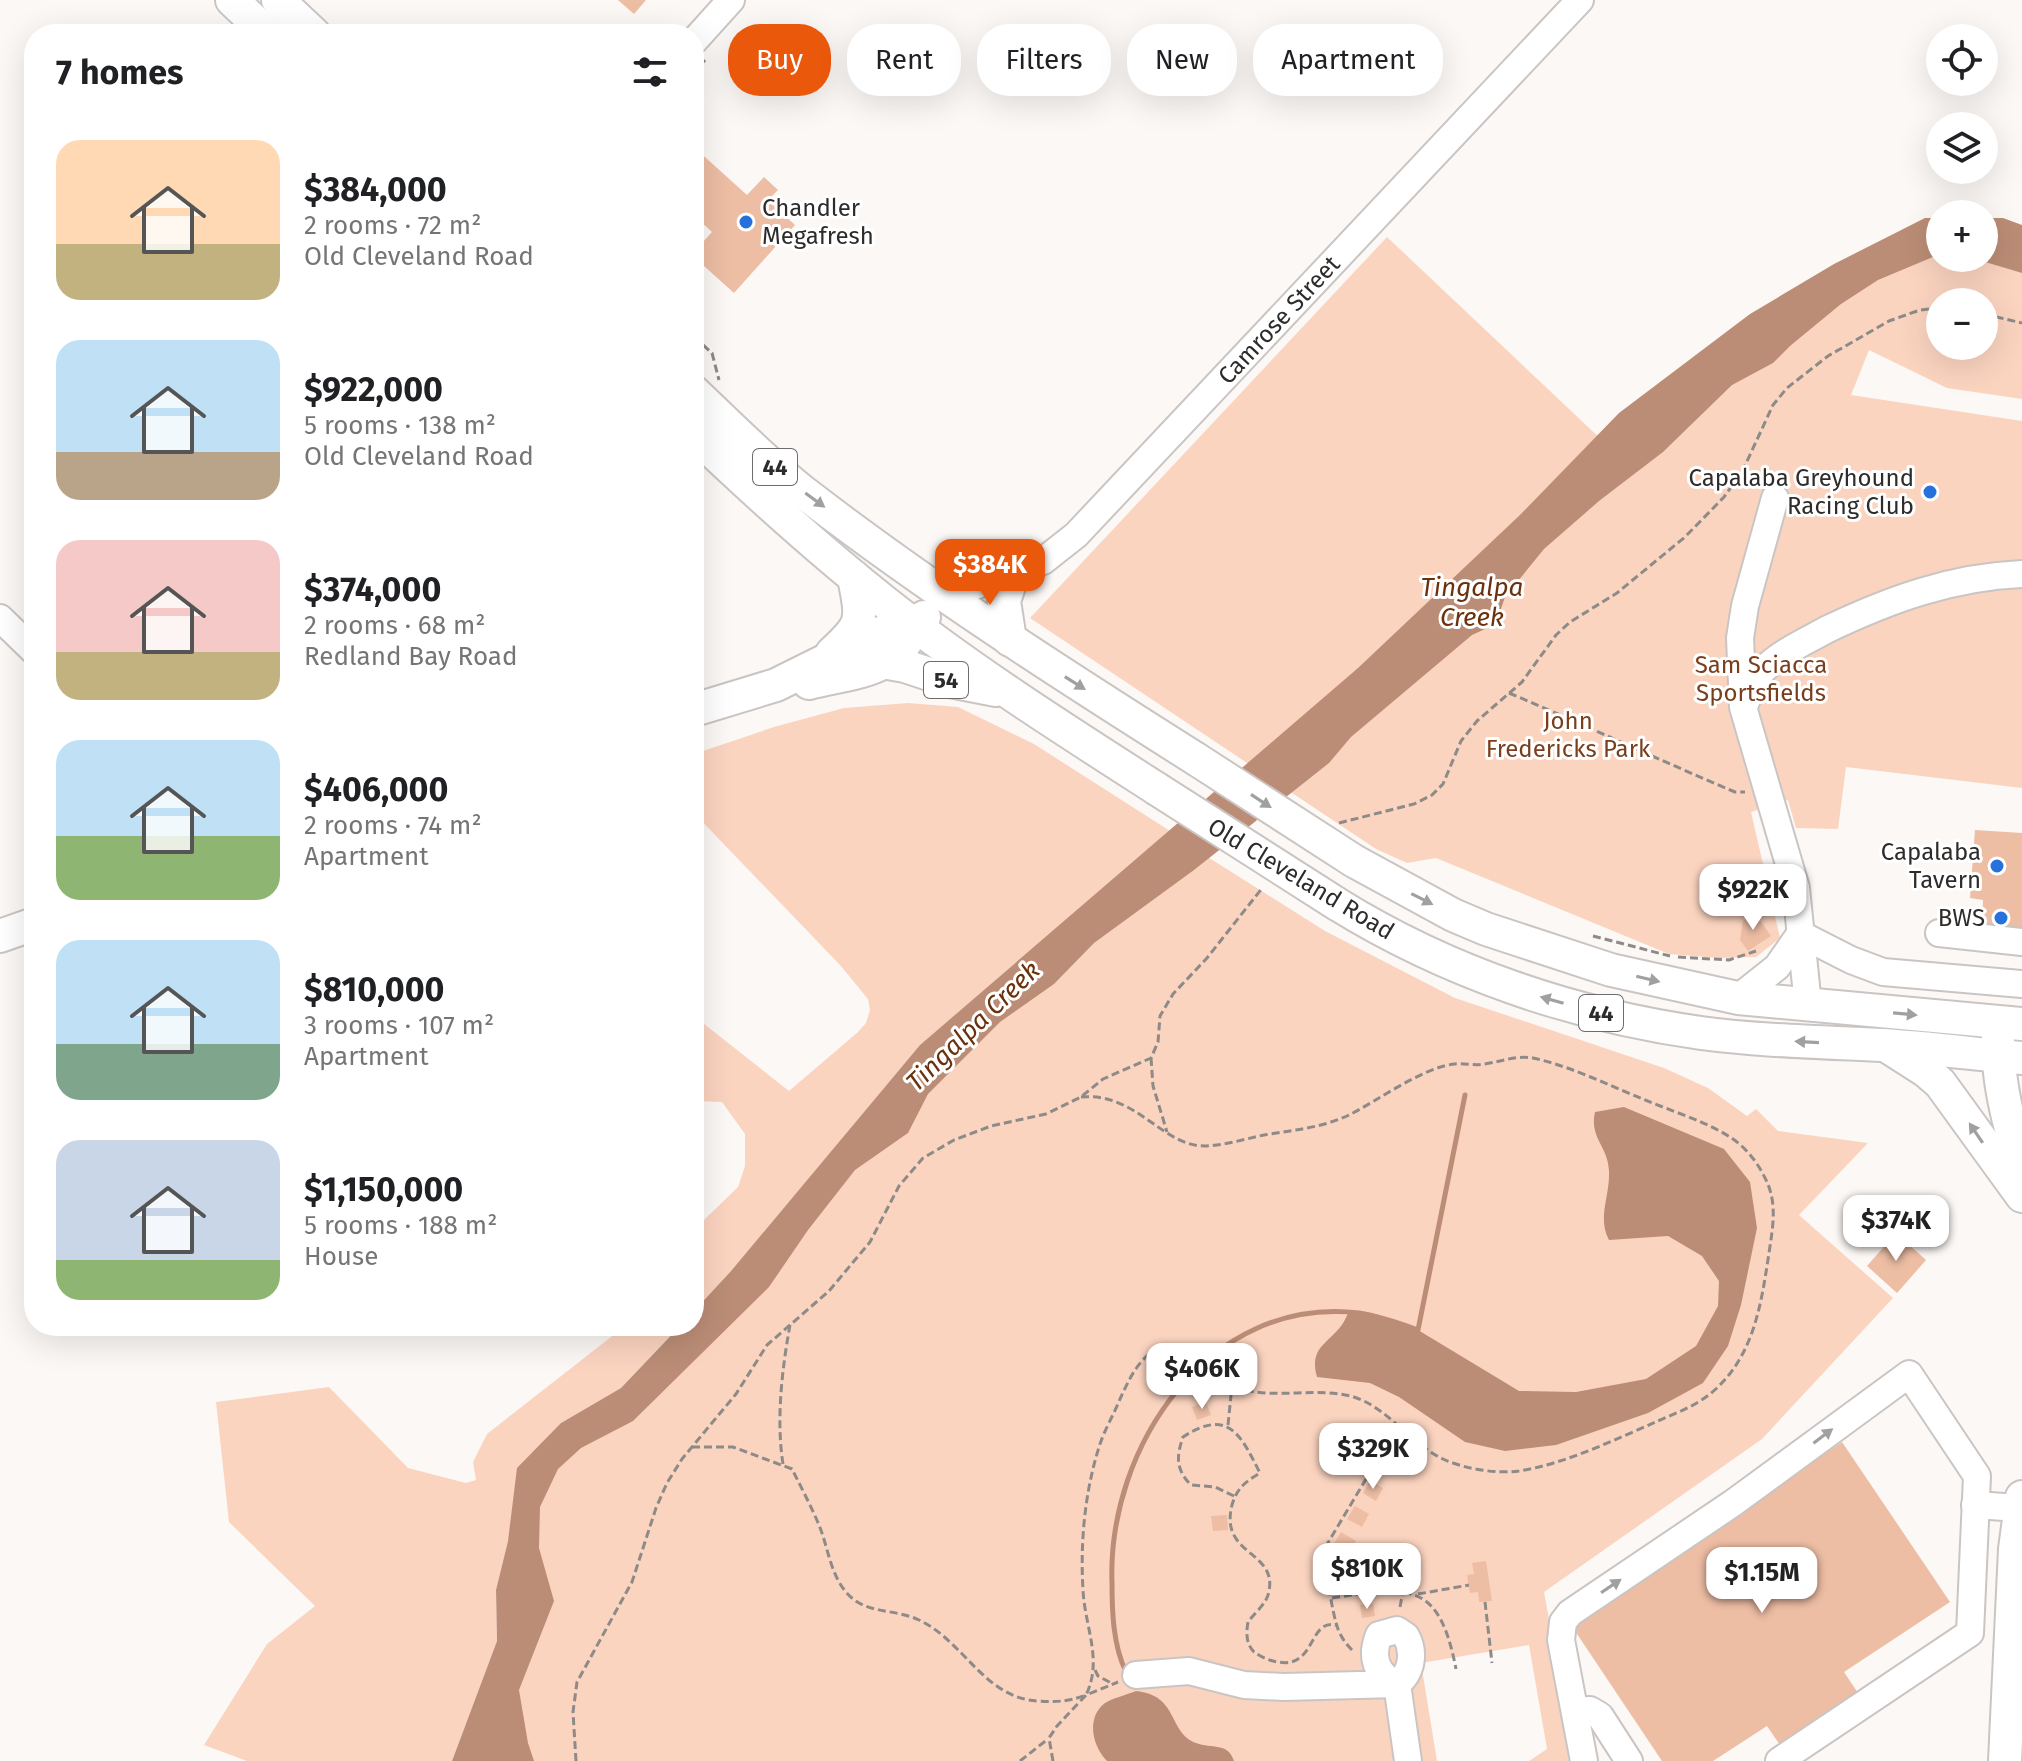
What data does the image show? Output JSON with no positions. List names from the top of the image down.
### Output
{
  "streets": {
    "main road": ["44", "54", "Old Cleveland Road"],
    "street": ["Camrose Street"]
  },
  "crossings": [
    ["Camrose Street", "54"],
    ["Camrose Street", "Old Cleveland Road"],
    ["44", "Old Cleveland Road"],
    ["54", "Old Cleveland Road"]
  ],
  "water": ["Tingalpa Creek"],
  "parks": ["Sam Sciacca Sportsfields", "John Fredericks Park"],
  "places": [
    "Chandler Megafresh",
    "Capalaba Greyhound Racing Club",
    "Capalaba Tavern",
    "BWS"
  ],
  "page": {
    "map_buttons": ["+", "−"],
    "chip": [
      "Buy",
      "Rent",
      "Filters",
      "New",
      "Apartment"
    ],
    "heading": "7 homes",
    "list": [
      {
        "name": "$384,000",
        "note": "2 rooms · 72 m² · Old Cleveland Road"
      },
      {
        "name": "$922,000",
        "note": "5 rooms · 138 m² · Old Cleveland Road"
      },
      {
        "name": "$374,000",
        "note": "2 rooms · 68 m² · Redland Bay Road"
      },
      {
        "name": "$406,000",
        "note": "2 rooms · 74 m² · Apartment"
      },
      {
        "name": "$810,000",
        "note": "3 rooms · 107 m² · Apartment"
      },
      {
        "name": "$1,150,000",
        "note": "5 rooms · 188 m² · House"
      }
    ],
    "price": [
      "$384K",
      "$922K",
      "$374K",
      "$406K",
      "$329K",
      "$810K",
      "$1.15M"
    ]
  }
}
